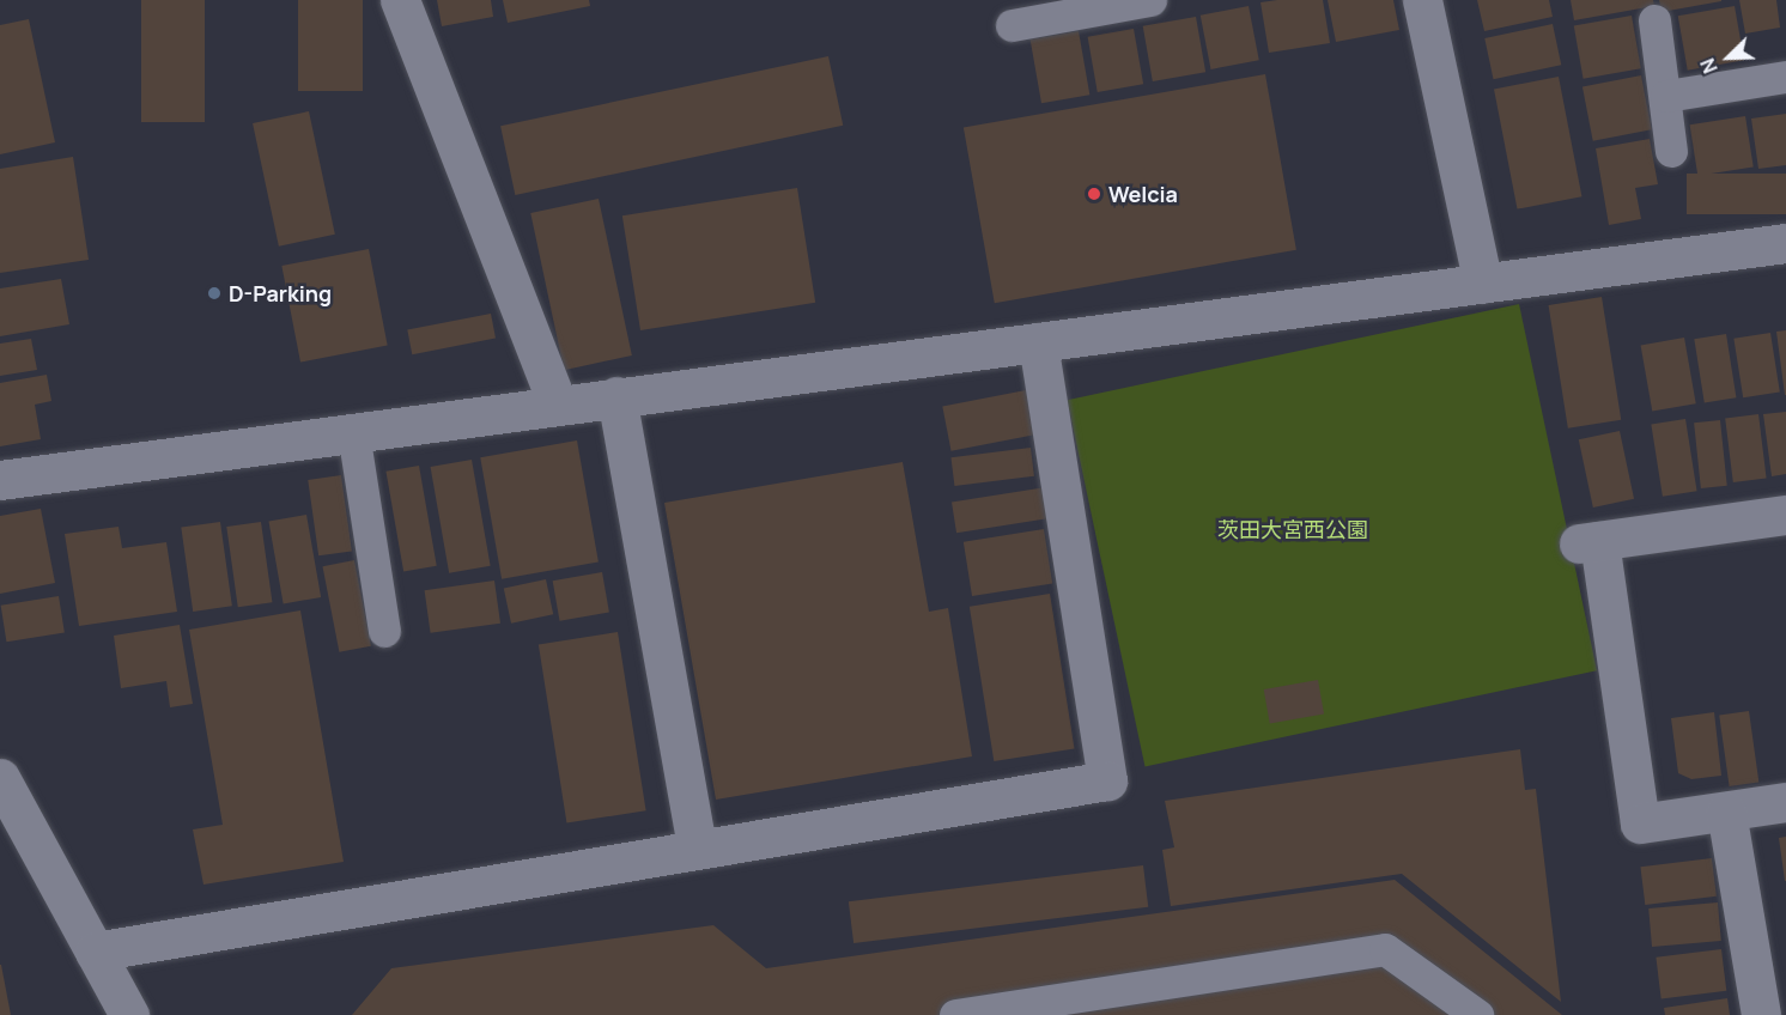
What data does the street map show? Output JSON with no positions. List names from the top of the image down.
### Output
{
  "parks": ["茨田大宮西公園"],
  "places": ["Welcia", "D-Parking"],
  "north": "bottom left"
}
